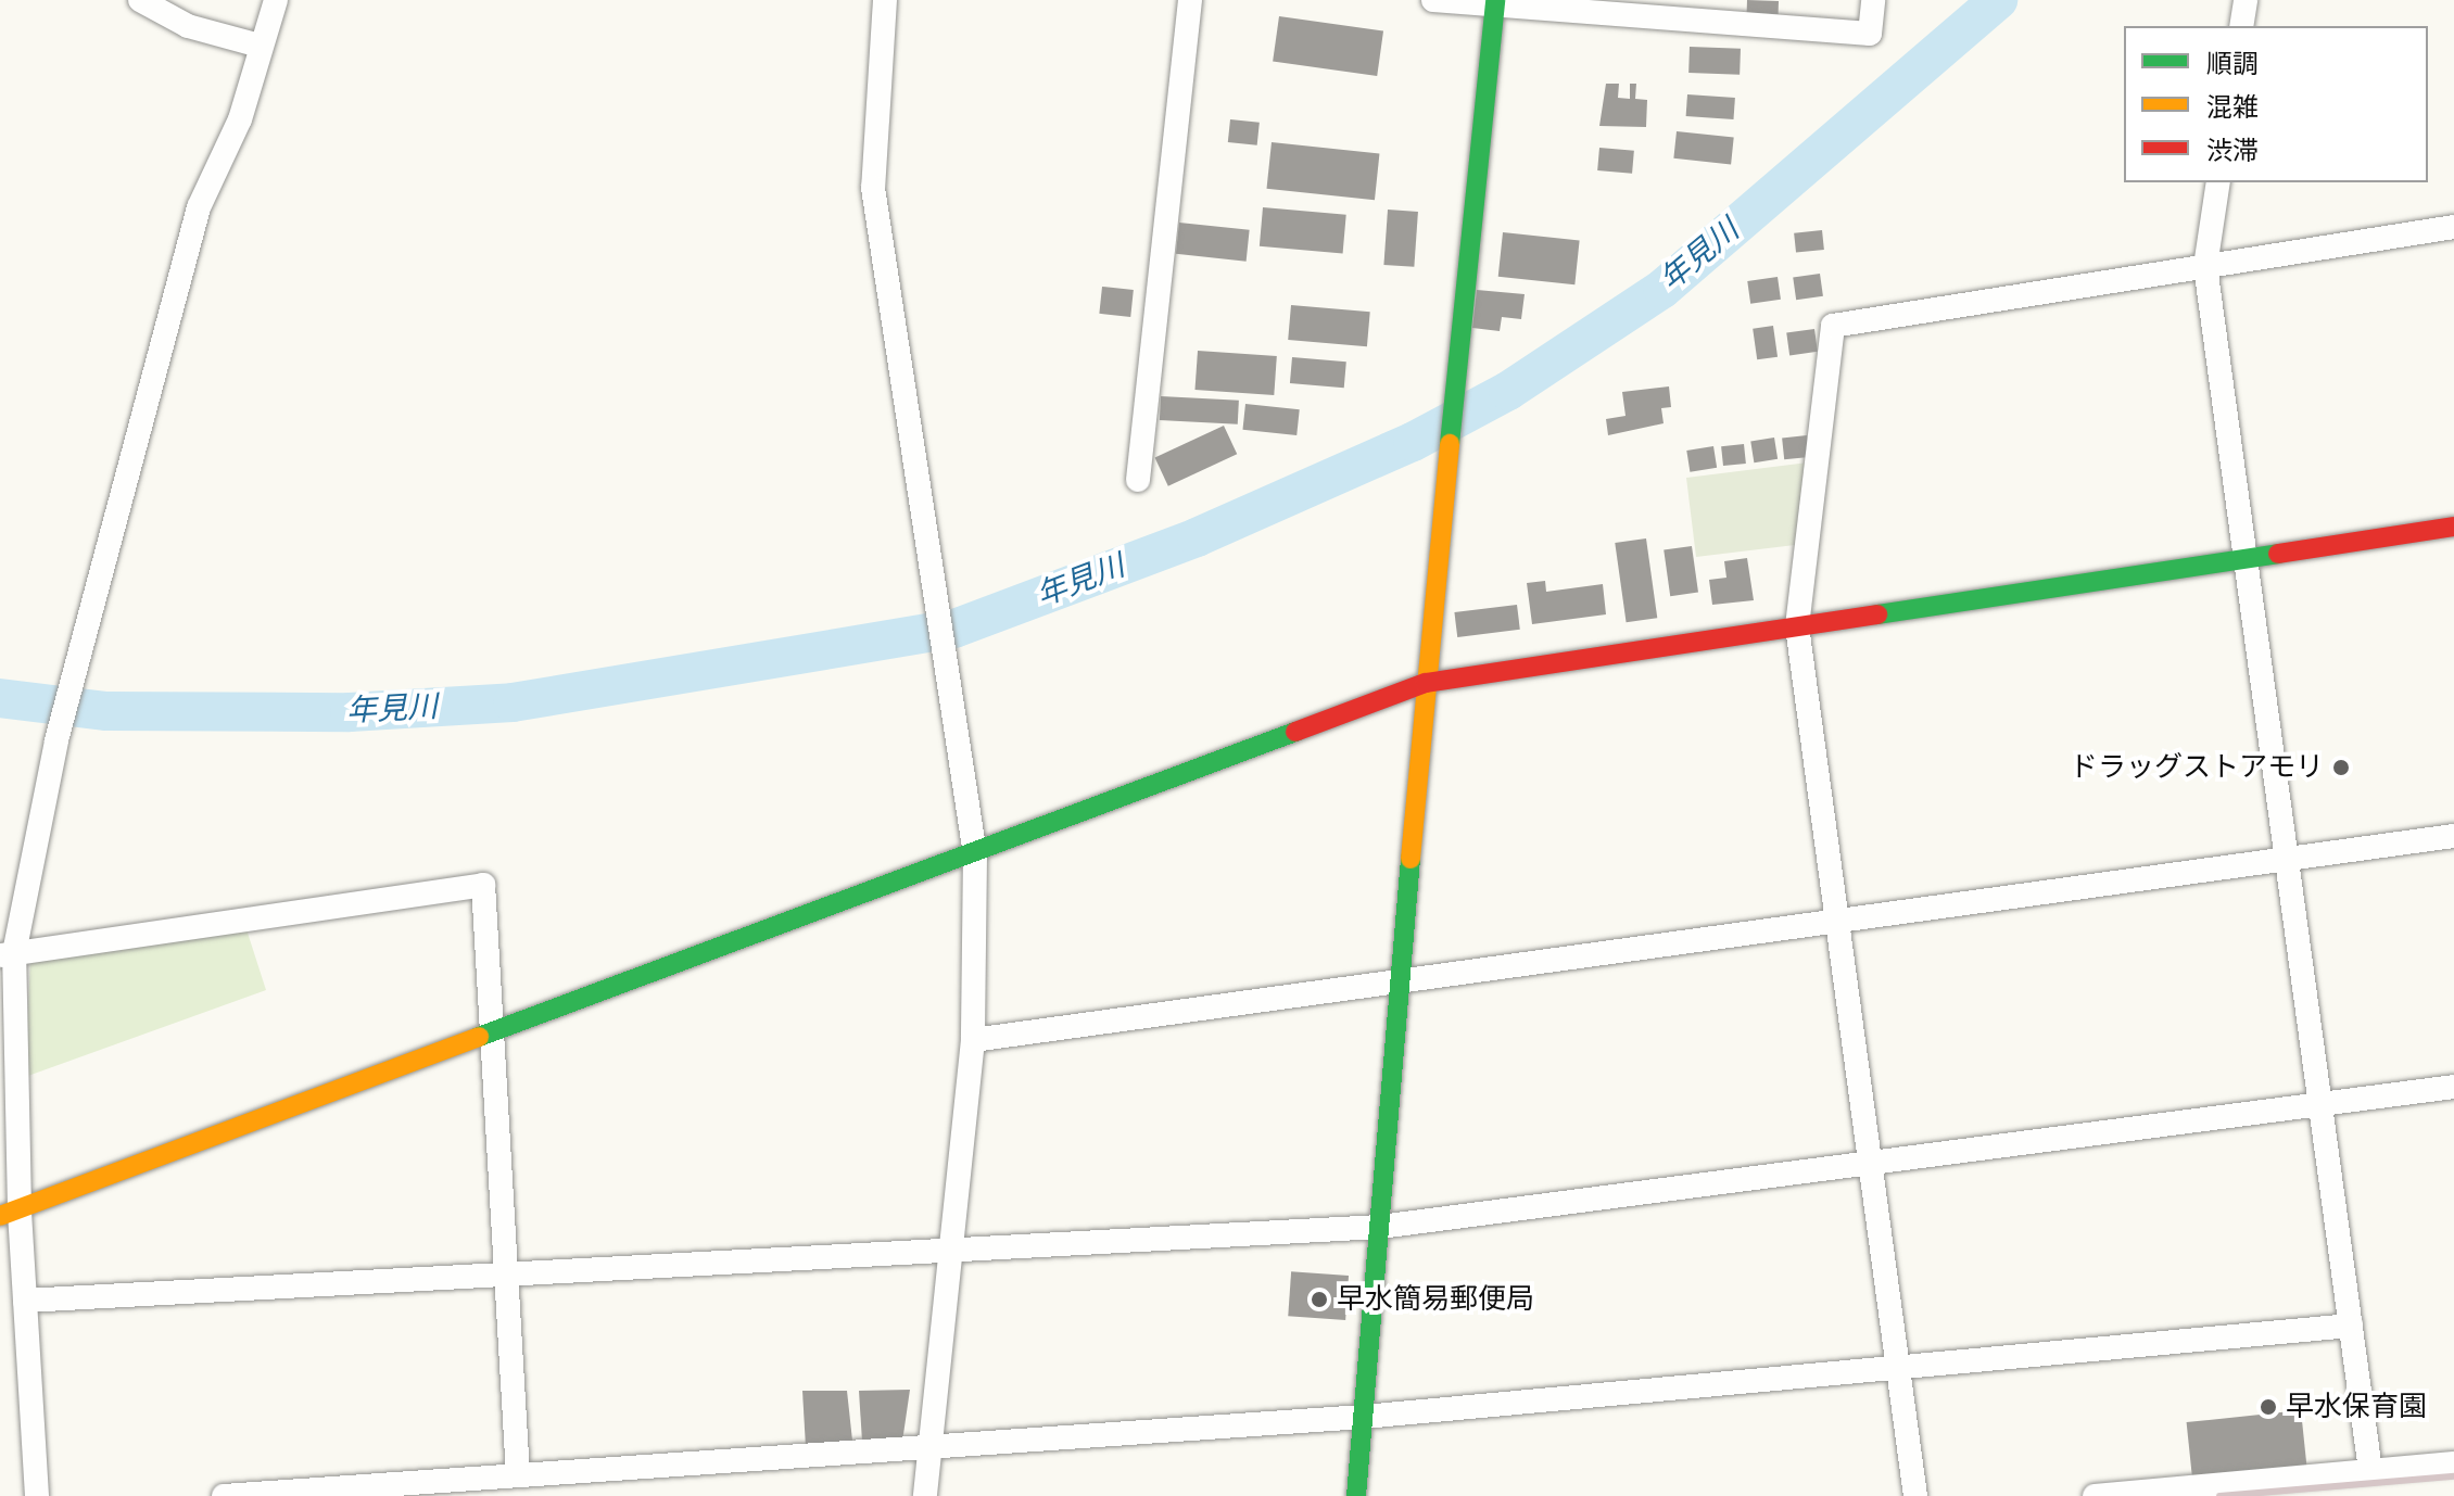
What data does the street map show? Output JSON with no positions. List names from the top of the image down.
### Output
{
  "water": ["年見川"],
  "places": ["ドラッグストアモリ", "早水簡易郵便局", "早水保育園"],
  "legend": ["順調", "混雑", "渋滞"]
}
